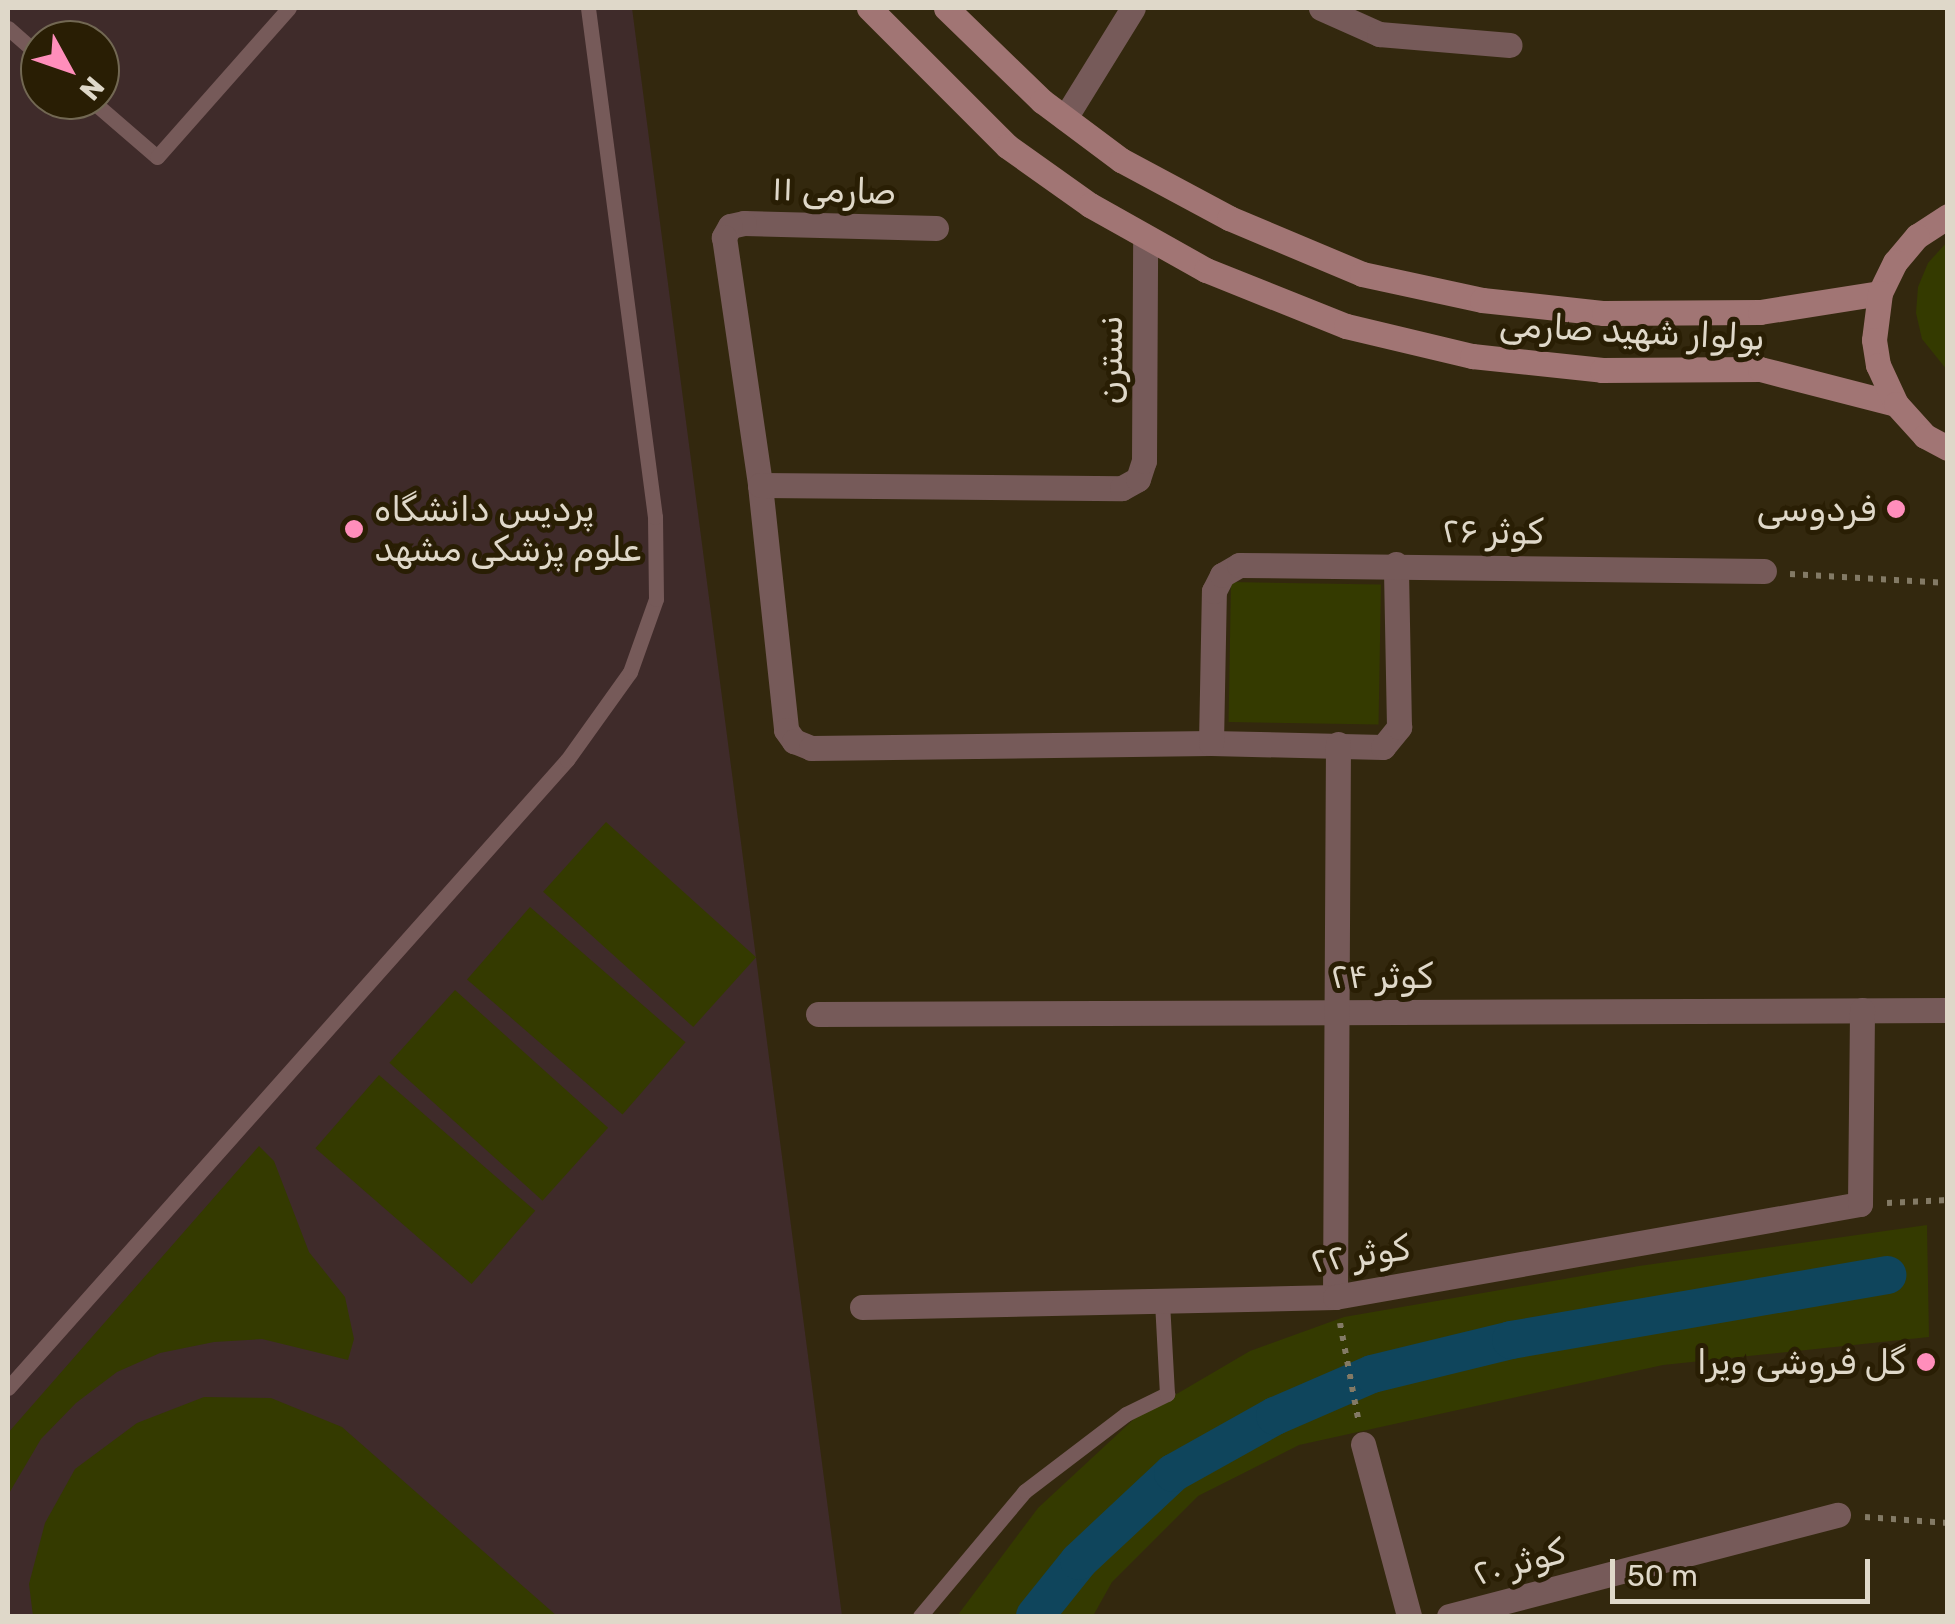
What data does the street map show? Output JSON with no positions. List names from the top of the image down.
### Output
{
  "streets": {
    "main road": ["بولوار شهید صارمی"],
    "street": [
      "صارمی ۱۱",
      "نسترن",
      "کوثر ۲۶",
      "کوثر ۲۴",
      "کوثر ۲۲",
      "کوثر ۲۰"
    ]
  },
  "crossings": [
    ["صارمی ۱۱", "نسترن"],
    ["بولوار شهید صارمی", "نسترن"]
  ],
  "places": ["فردوسی", "پردیس دانشگاه علوم پزشکی مشهد", "گل فروشی ویرا"],
  "scale_bar": "50 m",
  "north": "bottom right"
}
